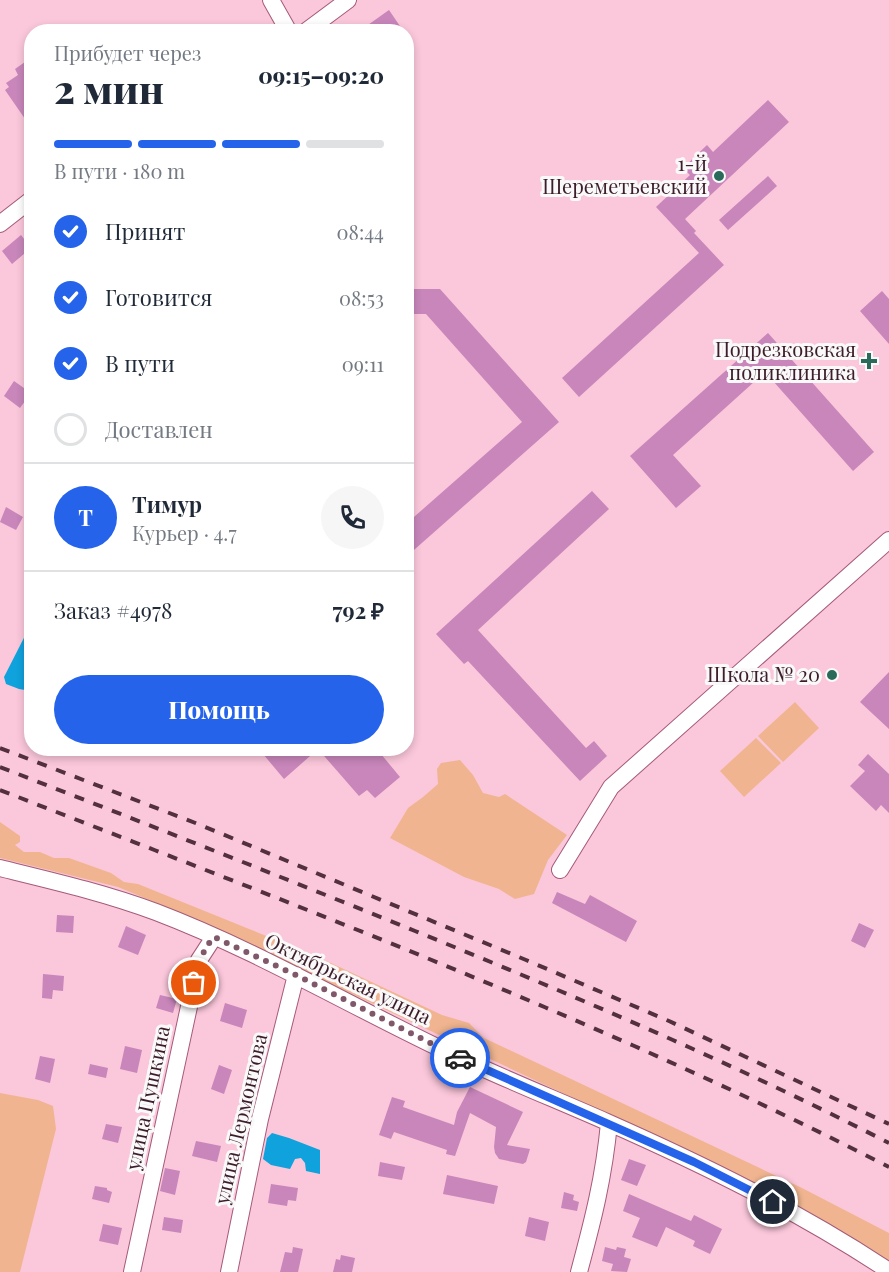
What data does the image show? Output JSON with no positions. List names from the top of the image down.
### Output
{
  "streets": {
    "street": ["Октябрьская улица", "улица Пушкина", "улица Лермонтова"]
  },
  "crossings": [
    ["Октябрьская улица", "улица Пушкина"],
    ["Октябрьская улица", "улица Лермонтова"]
  ],
  "places": {
    "other": ["1-й Шереметьевский", "Школа № 20"],
    "health": ["Подрезковская поликлиника"]
  },
  "page": {
    "heading": ["2 мин", "Прибудет через", "09:15–09:20"],
    "panel": [
      "Тимур",
      "Курьер · 4.7",
      "Заказ #4978",
      "792 ₽"
    ],
    "bar": "В пути · 180 m",
    "list": [
      ["Принят", "08:44"],
      ["Готовится", "08:53"],
      ["В пути", "09:11"],
      "Доставлен"
    ],
    "round": "Т",
    "buttons": "Помощь"
  }
}
